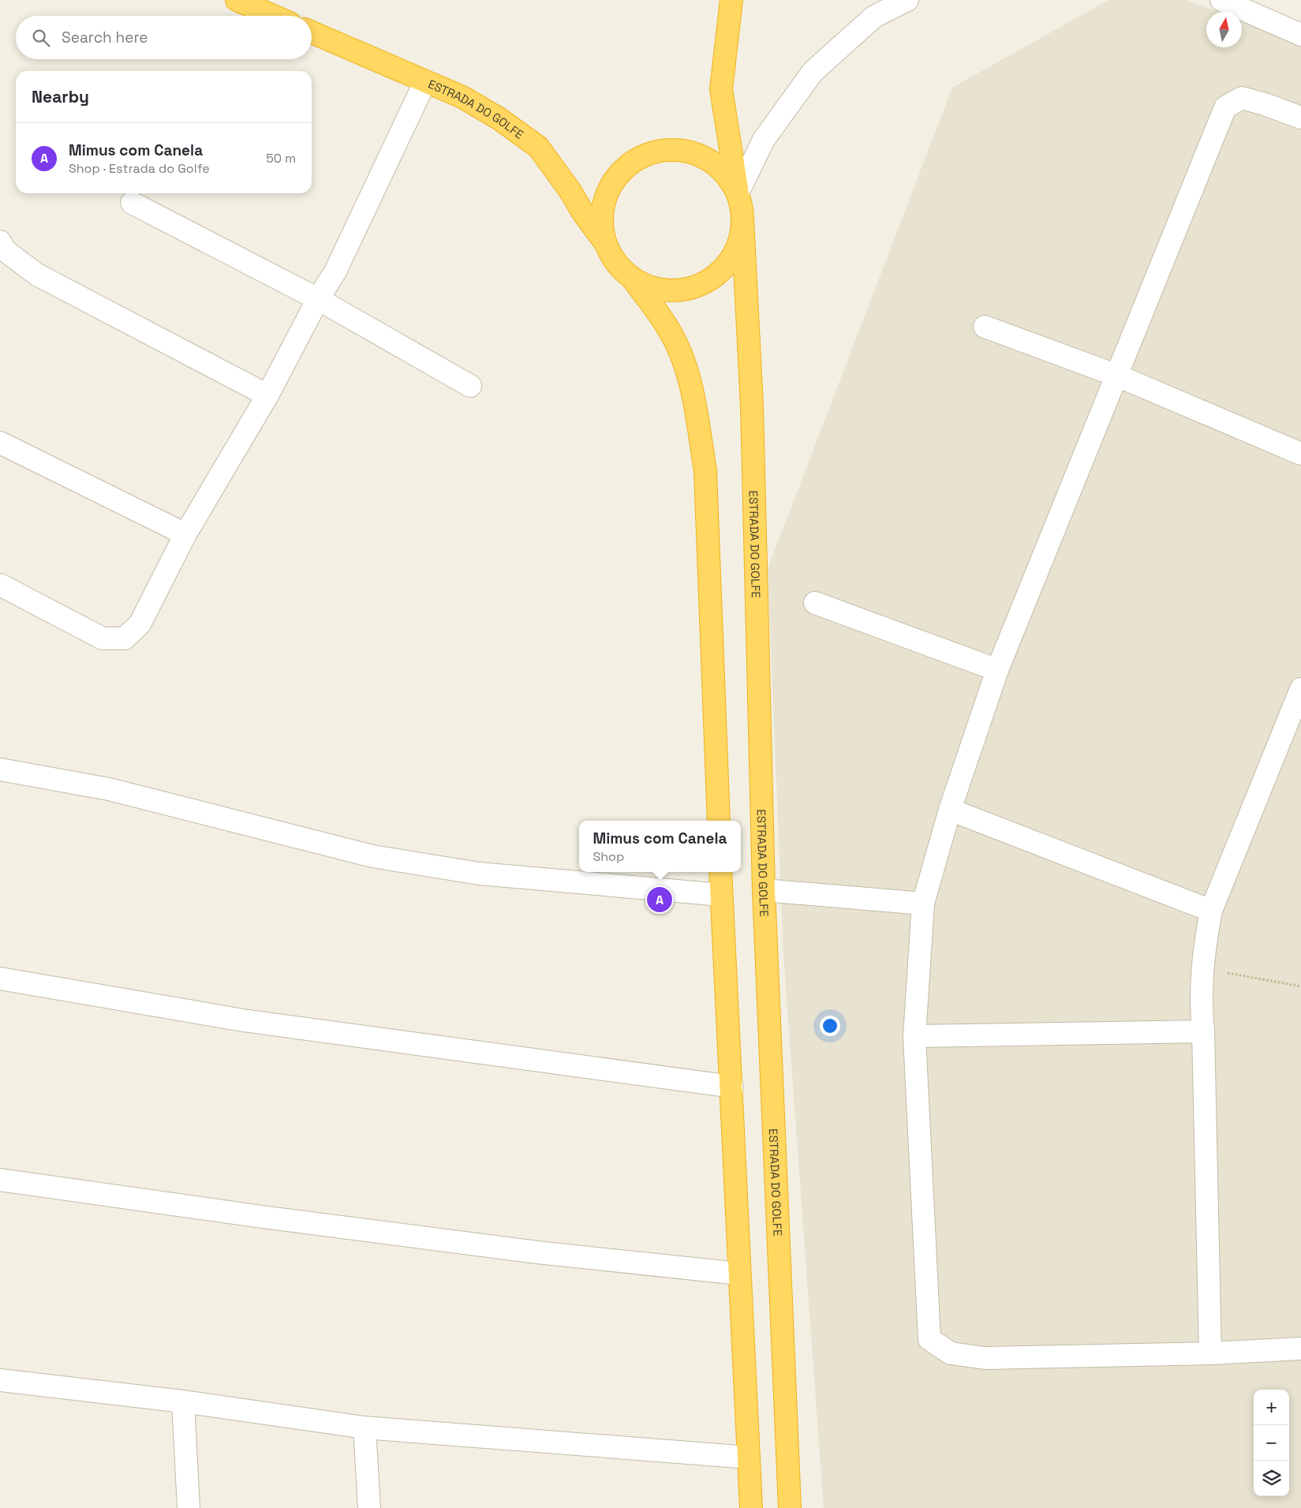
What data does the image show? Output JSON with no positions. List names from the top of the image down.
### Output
{
  "streets": {
    "highway": ["ESTRADA DO GOLFE"]
  },
  "north": "top",
  "page": {
    "search": "Search here",
    "heading": "Nearby",
    "list": [
      {
        "mark": "A",
        "name": "Mimus com Canela",
        "note": "Shop · Estrada do Golfe",
        "value": "50 m"
      }
    ],
    "popup": ["Mimus com Canela", "Shop"],
    "pins": "A",
    "map_buttons": ["+", "−"]
  }
}
